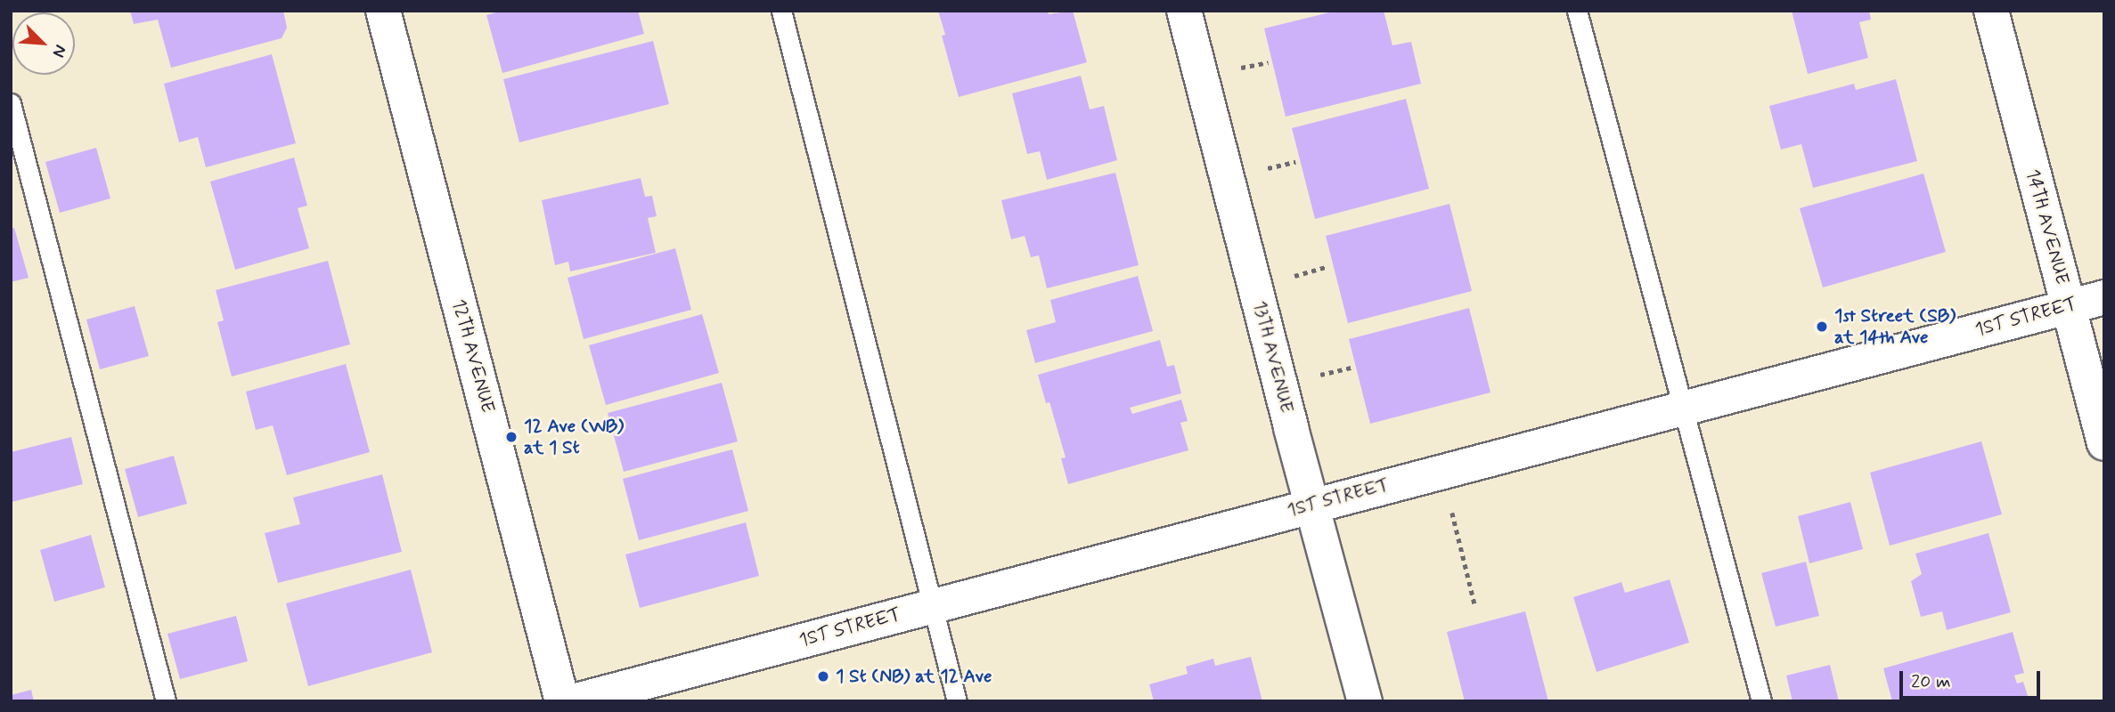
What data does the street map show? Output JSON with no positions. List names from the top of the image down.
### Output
{
  "streets": {
    "street": [
      "14TH AVENUE",
      "1ST STREET",
      "12TH AVENUE",
      "13TH AVENUE"
    ]
  },
  "crossings": [
    ["14TH AVENUE", "1ST STREET"],
    ["1ST STREET", "13TH AVENUE"]
  ],
  "places": ["1st Street (SB) at 14th Ave", "12 Ave (WB) at 1 St", "1 St (NB) at 12 Ave"],
  "scale_bar": "20 m",
  "north": "bottom right"
}
